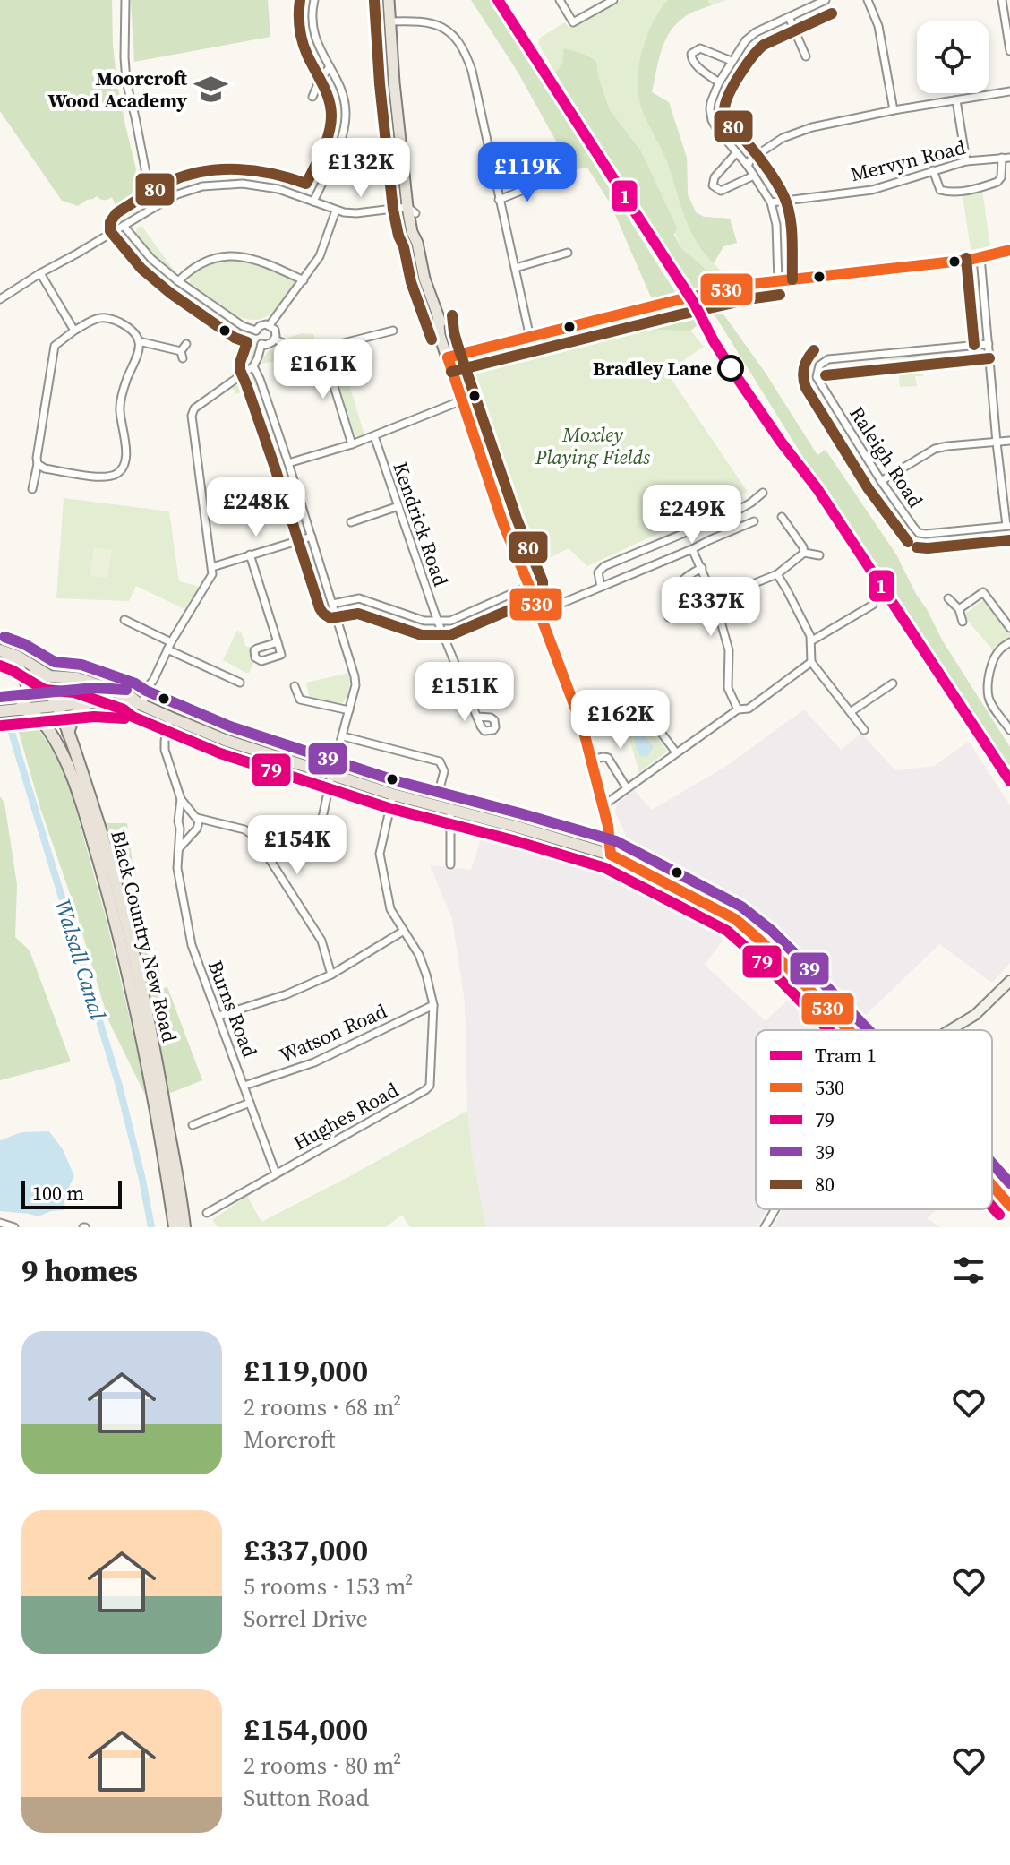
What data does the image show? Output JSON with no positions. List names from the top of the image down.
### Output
{
  "streets": {
    "highway": ["Black Country New Road"],
    "street": [
      "Mervyn Road",
      "Raleigh Road",
      "Kendrick Road",
      "Burns Road",
      "Watson Road",
      "Hughes Road"
    ]
  },
  "crossings": [
    ["Burns Road", "Watson Road"],
    ["Burns Road", "Hughes Road"],
    ["Watson Road", "Hughes Road"]
  ],
  "water": ["Walsall Canal"],
  "parks": ["Moxley Playing Fields"],
  "places": {
    "school or university": ["Moorcroft Wood Academy"],
    "other": ["Bradley Lane"]
  },
  "lines": [
    "tram line 1",
    "transit line 80",
    "transit line 530",
    "transit line 39",
    "transit line 79"
  ],
  "legend": [
    "Tram 1",
    "530",
    "79",
    "39",
    "80"
  ],
  "scale_bar": "100 m",
  "page": {
    "price": [
      "£132K",
      "£119K",
      "£161K",
      "£248K",
      "£249K",
      "£337K",
      "£151K",
      "£162K",
      "£154K"
    ],
    "scale": "100 m",
    "heading": "9 homes",
    "list": [
      {
        "name": "£119,000",
        "note": "2 rooms · 68 m² · Morcroft"
      },
      {
        "name": "£337,000",
        "note": "5 rooms · 153 m² · Sorrel Drive"
      },
      {
        "name": "£154,000",
        "note": "2 rooms · 80 m² · Sutton Road"
      }
    ]
  }
}
